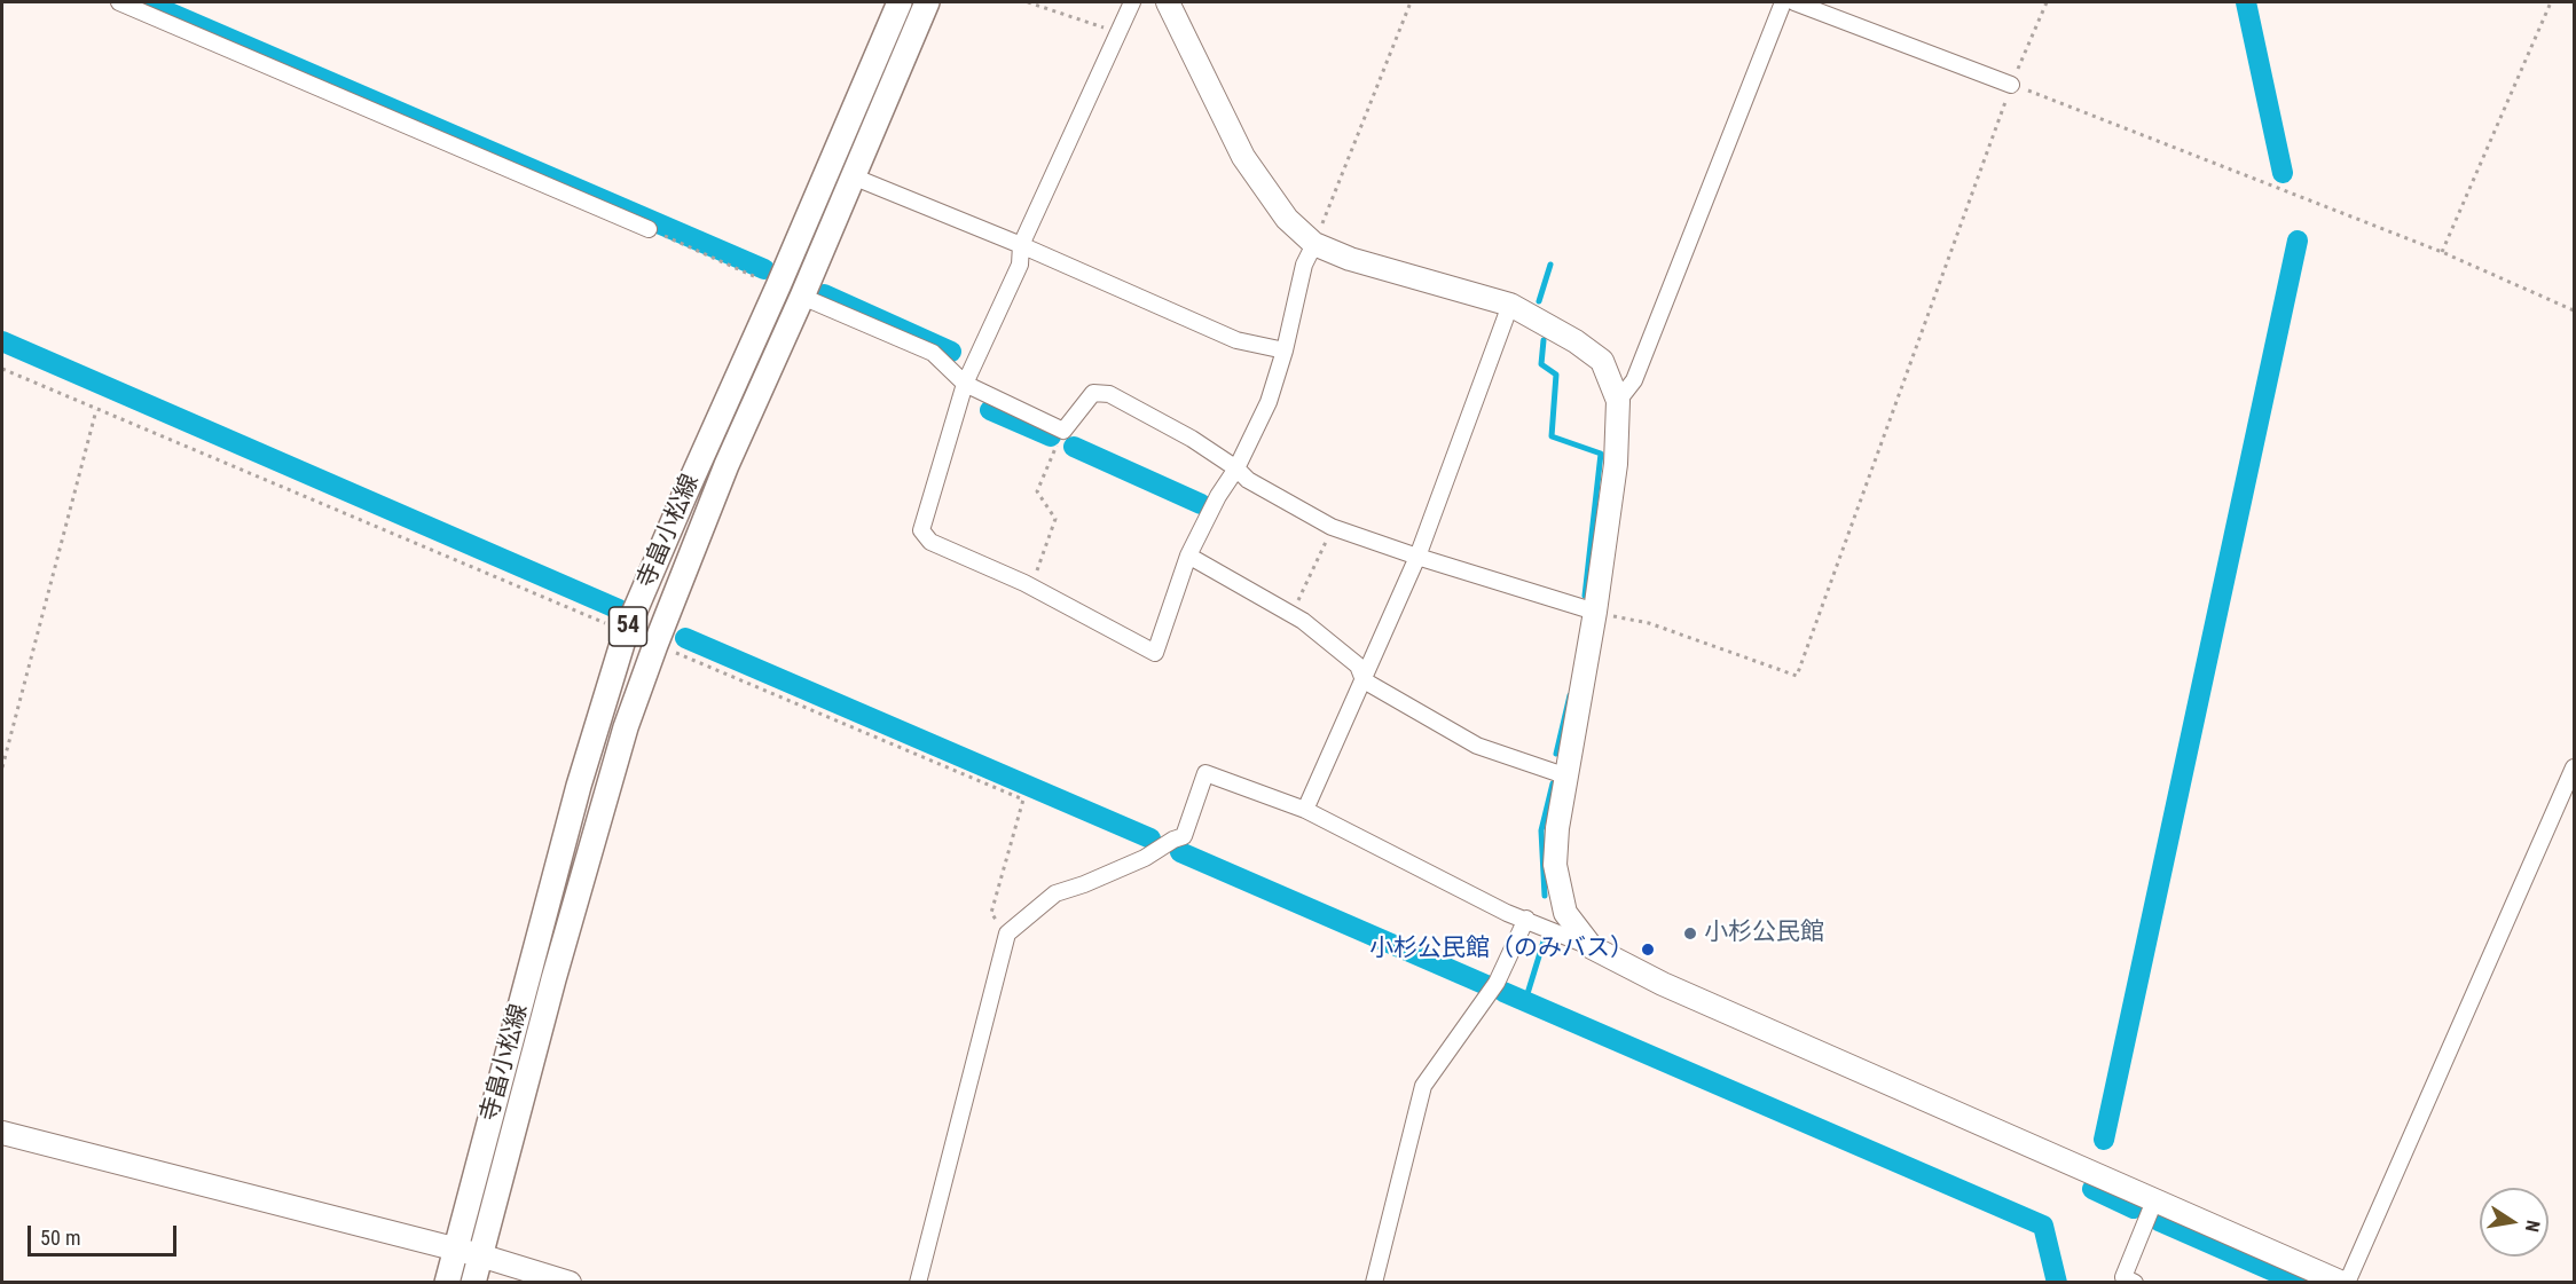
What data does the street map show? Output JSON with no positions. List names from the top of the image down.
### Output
{
  "streets": {
    "main road": ["寺畠小松線", "54"]
  },
  "places": ["小杉公民館", "小杉公民館（のみバス）"],
  "scale_bar": "50 m",
  "north": "right"
}
